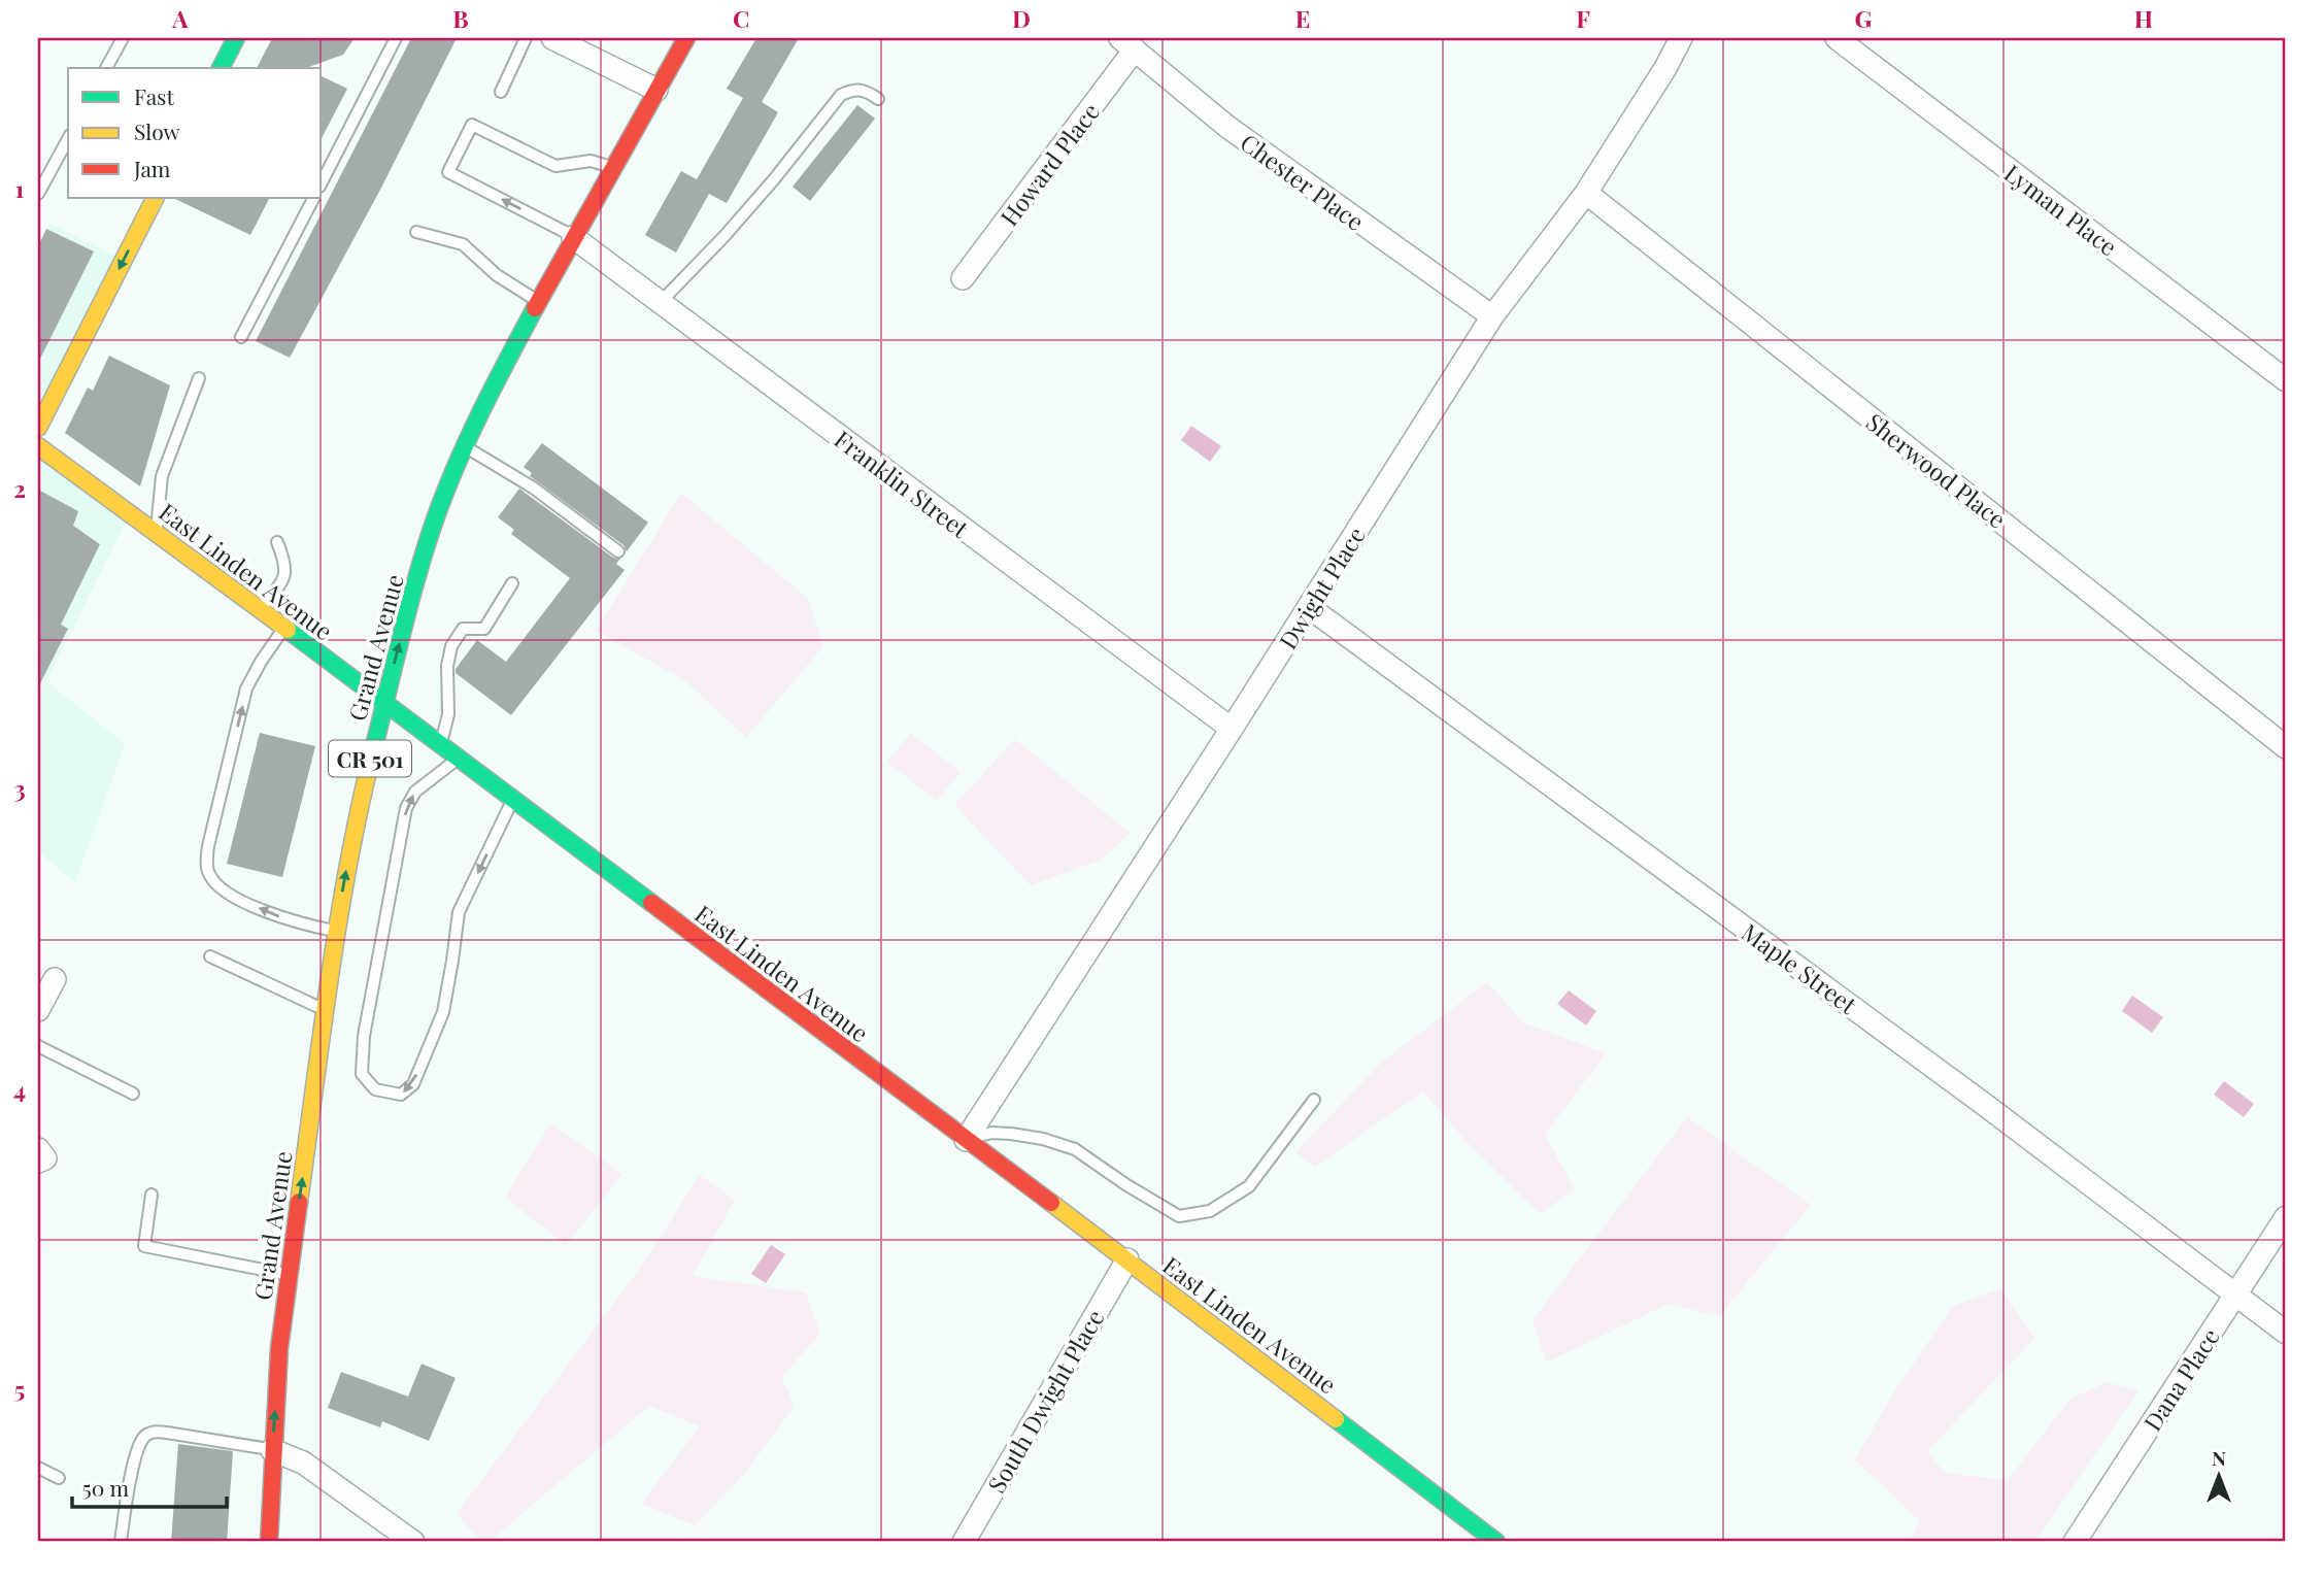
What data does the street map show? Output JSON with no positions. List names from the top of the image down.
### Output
{
  "streets": {
    "main road": ["East Linden Avenue", "Grand Avenue", "CR 501"],
    "street": [
      "Howard Place",
      "Chester Place",
      "Lyman Place",
      "Sherwood Place",
      "Franklin Street",
      "Dwight Place",
      "Maple Street",
      "Dana Place",
      "South Dwight Place"
    ]
  },
  "crossings": [
    ["Howard Place", "Chester Place"],
    ["Chester Place", "Dwight Place"],
    ["Sherwood Place", "Dwight Place"],
    ["Franklin Street", "Dwight Place"],
    ["Franklin Street", "Grand Avenue"],
    ["East Linden Avenue", "Dwight Place"],
    ["East Linden Avenue", "Grand Avenue"],
    ["East Linden Avenue", "South Dwight Place"],
    ["Dwight Place", "Maple Street"],
    ["Maple Street", "Dana Place"]
  ],
  "one_way": ["Grand Avenue"],
  "legend": ["Fast", "Slow", "Jam"],
  "scale_bar": "50 m",
  "north": "top",
  "grid": {
    "columns": [
      "A",
      "B",
      "C",
      "D",
      "E",
      "F",
      "G",
      "H"
    ],
    "rows": [
      "1",
      "2",
      "3",
      "4",
      "5"
    ]
  }
}
